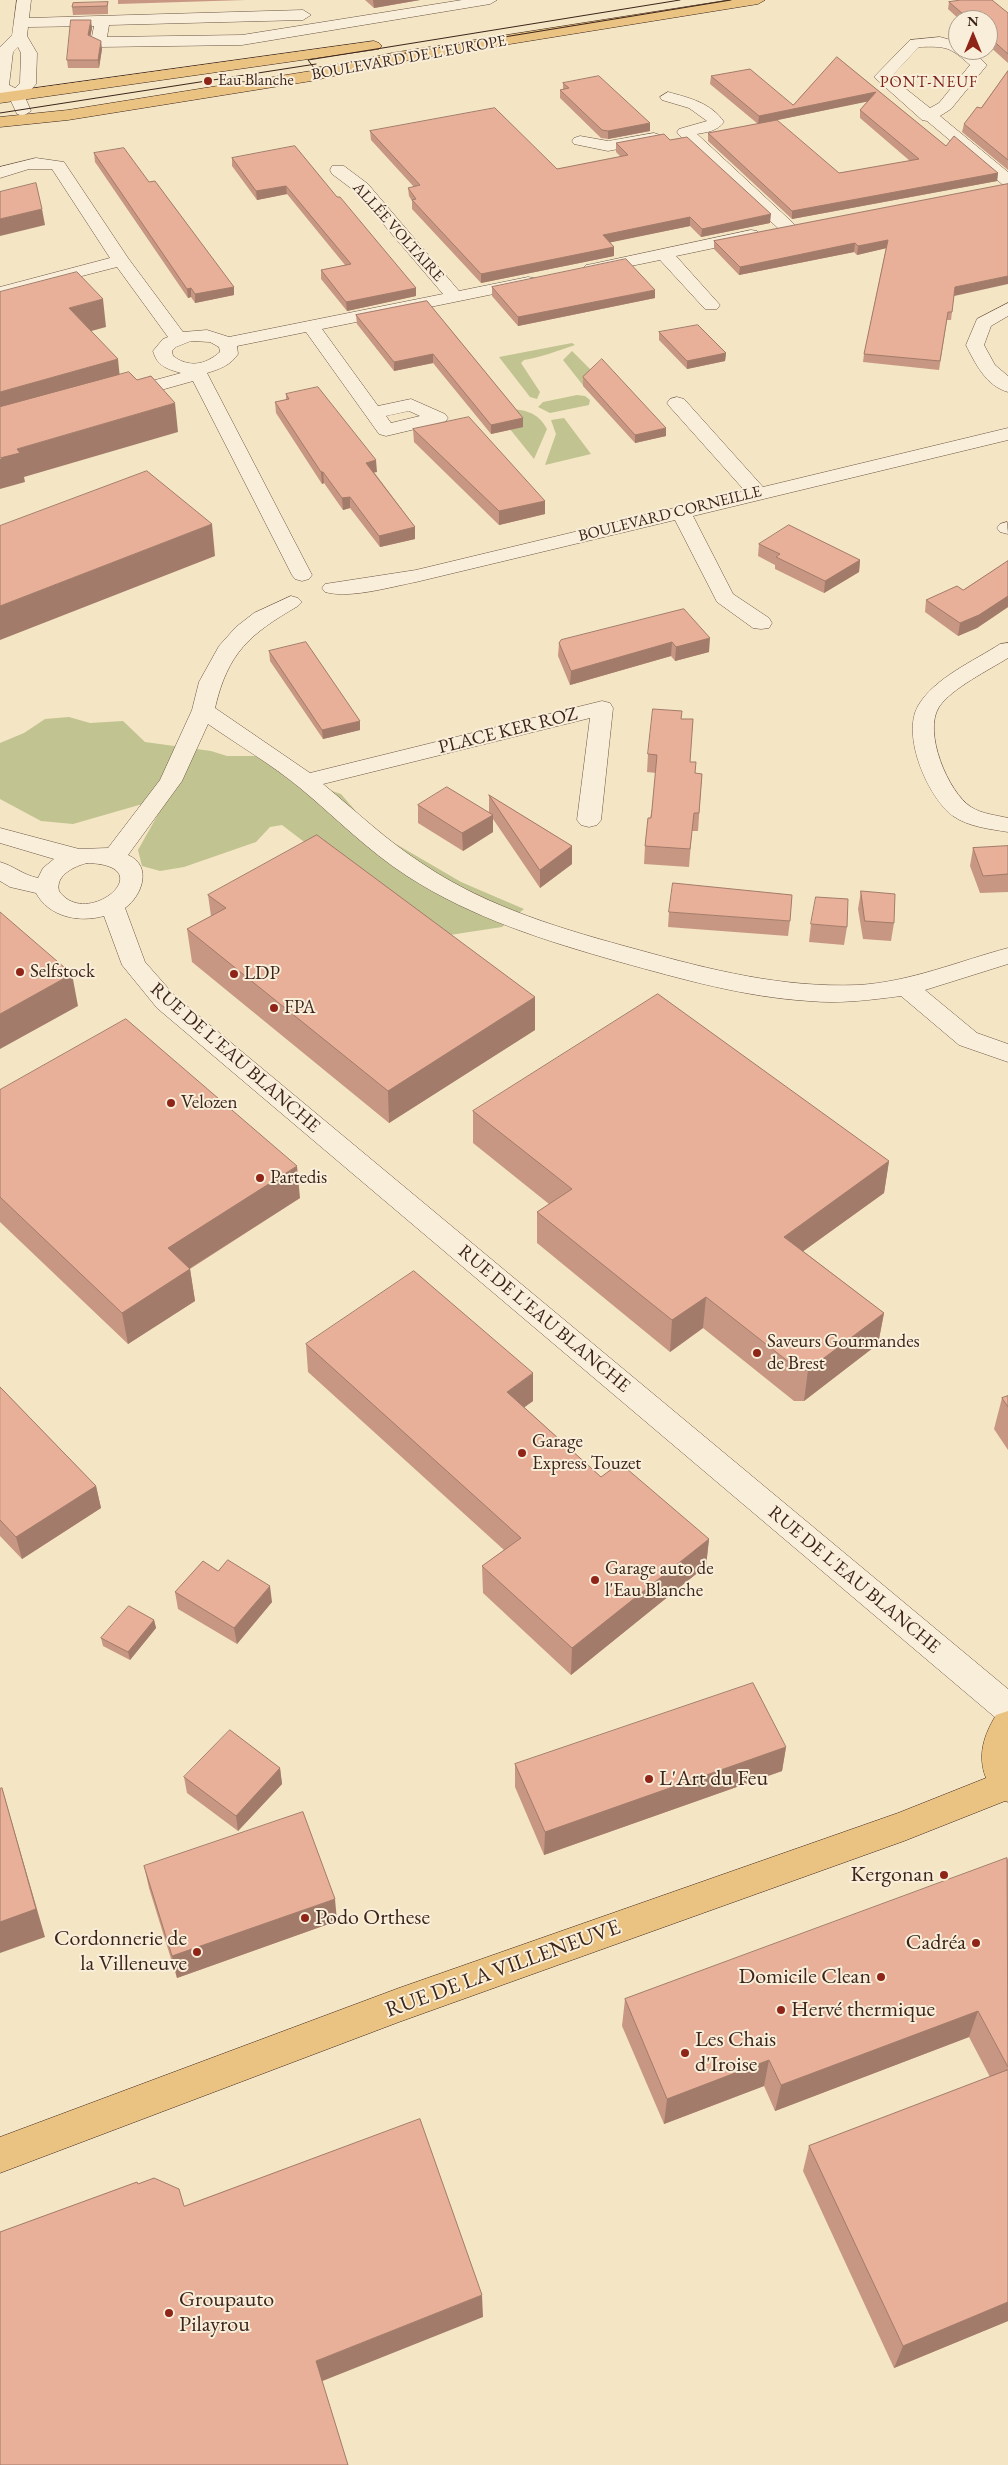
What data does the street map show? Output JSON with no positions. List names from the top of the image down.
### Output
{
  "streets": {
    "main road": ["BOULEVARD DE L'EUROPE", "RUE DE LA VILLENEUVE"],
    "street": [
      "ALLÉE VOLTAIRE",
      "BOULEVARD CORNEILLE",
      "PLACE KER ROZ",
      "RUE DE L'EAU BLANCHE"
    ]
  },
  "districts": ["PONT-NEUF"],
  "places": [
    "Eau Blanche",
    "Selfstock",
    "LDP",
    "FPA",
    "Velozen",
    "Partedis",
    "Saveurs Gourmandes de Brest",
    "Garage Express Touzet",
    "Garage auto de l'Eau Blanche",
    "L'Art du Feu",
    "Kergonan",
    "Podo Orthese",
    "Cadréa",
    "Cordonnerie de la Villeneuve",
    "Domicile Clean",
    "Hervé thermique",
    "Les Chais d'Iroise",
    "Groupauto Pilayrou"
  ],
  "north": "top"
}
